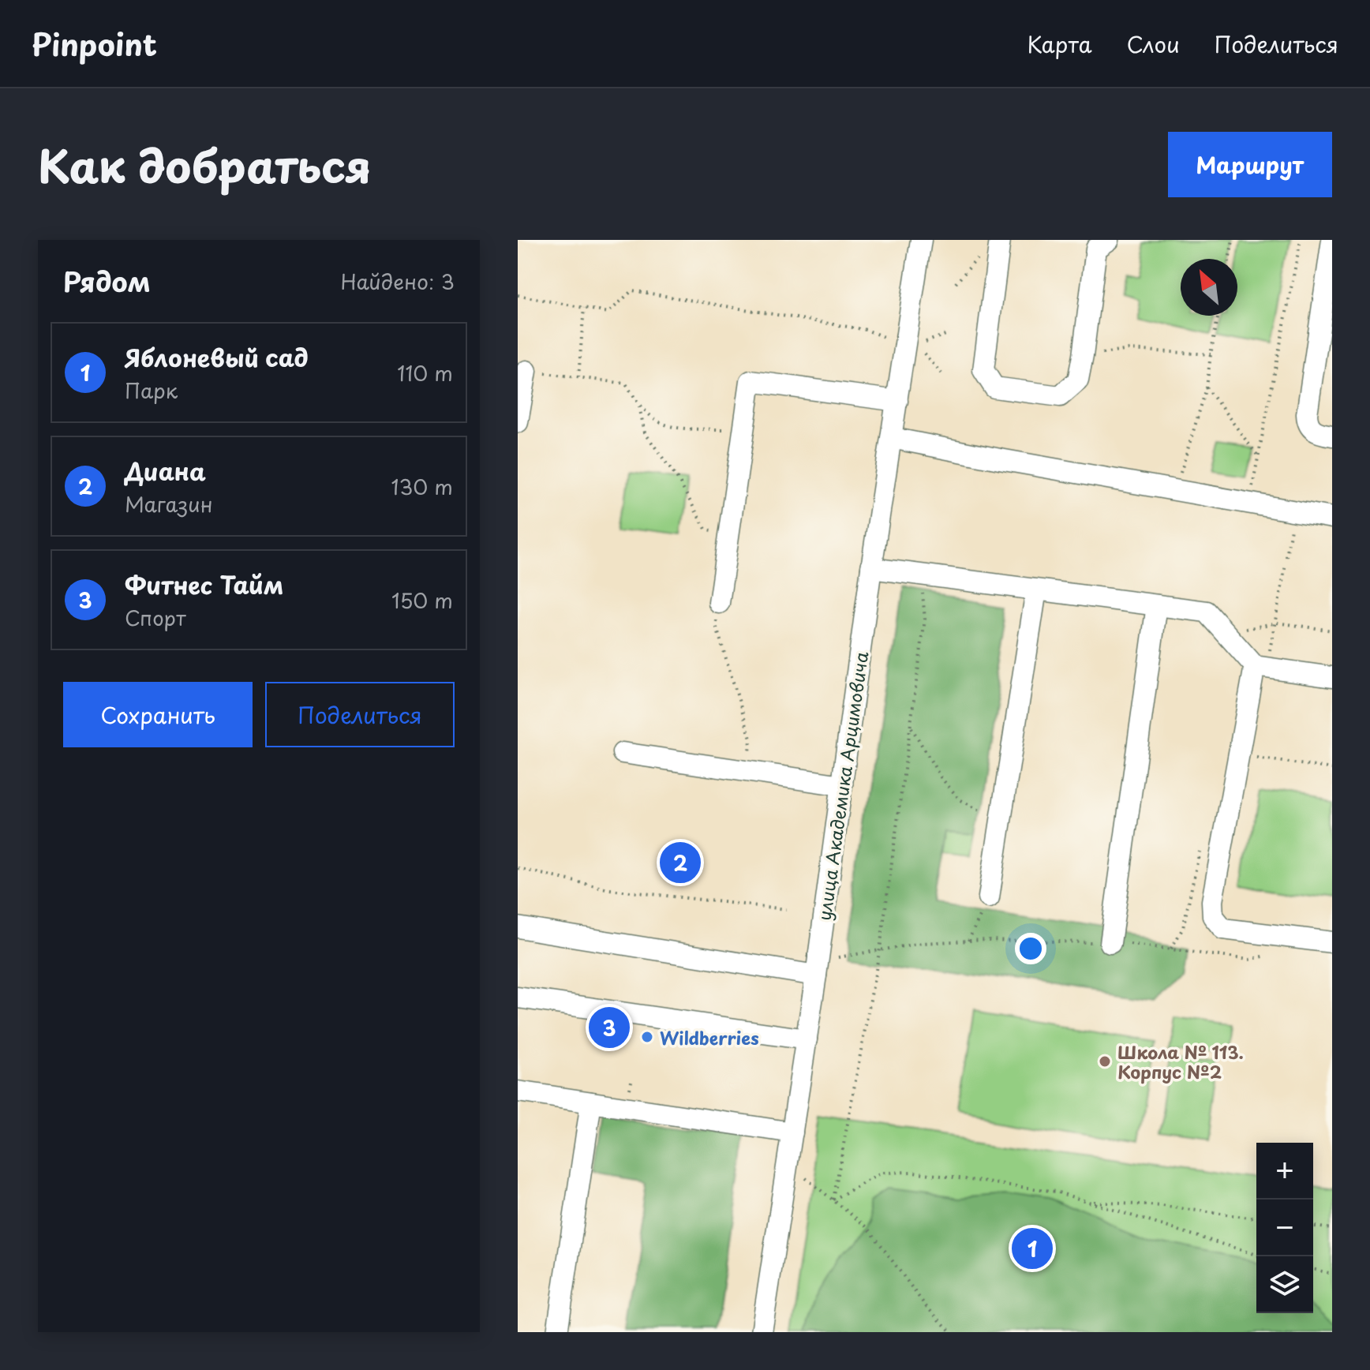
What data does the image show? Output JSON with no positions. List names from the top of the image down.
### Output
{
  "streets": {
    "street": ["улица Академика Арцимовича"]
  },
  "places": ["Wildberries", "Школа № 113. Корпус №2"],
  "north": "top left",
  "page": {
    "header": "Pinpoint",
    "nav": ["Карта", "Слои", "Поделиться"],
    "title": "Как добраться",
    "buttons": [
      "Маршрут",
      ["Сохранить", "Поделиться"]
    ],
    "heading": ["Рядом", "Найдено: 3"],
    "list": [
      {
        "mark": "1",
        "name": "Яблоневый сад",
        "note": "Парк",
        "value": "110 m"
      },
      {
        "mark": "2",
        "name": "Диана",
        "note": "Магазин",
        "value": "130 m"
      },
      {
        "mark": "3",
        "name": "Фитнес Тайм",
        "note": "Спорт",
        "value": "150 m"
      }
    ],
    "pins": ["2", "3", "1"],
    "map_buttons": ["+", "−"]
  }
}
